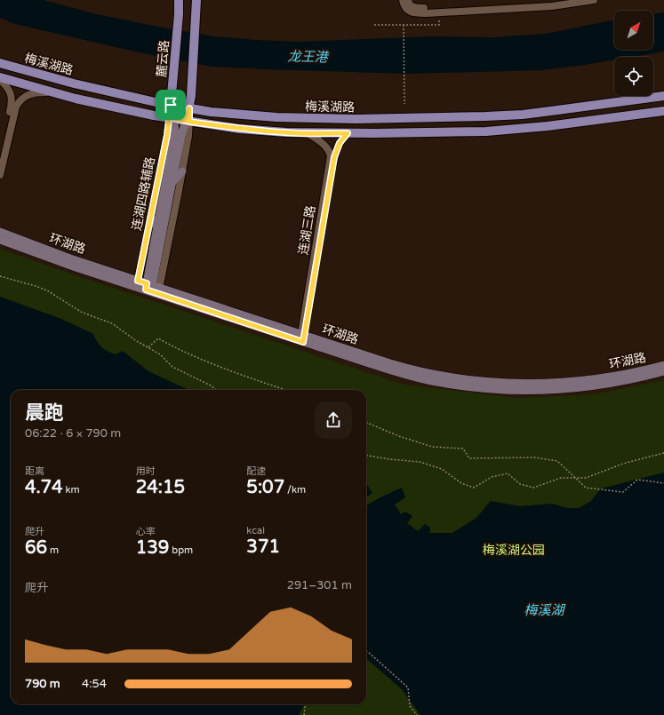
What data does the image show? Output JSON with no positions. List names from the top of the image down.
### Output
{
  "streets": {
    "main road": ["麓云路", "梅溪湖路", "环湖路"],
    "street": ["连湖四路辅路", "连湖三路"]
  },
  "crossings": [
    ["麓云路", "梅溪湖路"],
    ["麓云路", "连湖四路辅路"],
    ["梅溪湖路", "连湖四路辅路"],
    ["梅溪湖路", "连湖三路"],
    ["连湖四路辅路", "环湖路"],
    ["连湖三路", "环湖路"]
  ],
  "water": ["龙王港", "梅溪湖"],
  "parks": ["梅溪湖公园"],
  "north": "top right",
  "page": {
    "heading": ["晨跑", "06:22 · 6 × 790 m"],
    "stats": [
      ["距离", "4.74 km"],
      ["用时", "24:15"],
      ["配速", "5:07 /km"],
      ["爬升", "66 m"],
      ["心率", "139 bpm"],
      ["kcal", "371"]
    ],
    "chart": ["爬升", "291–301 m"],
    "list": [
      {
        "name": "790 m",
        "note": "4:54"
      }
    ]
  }
}
